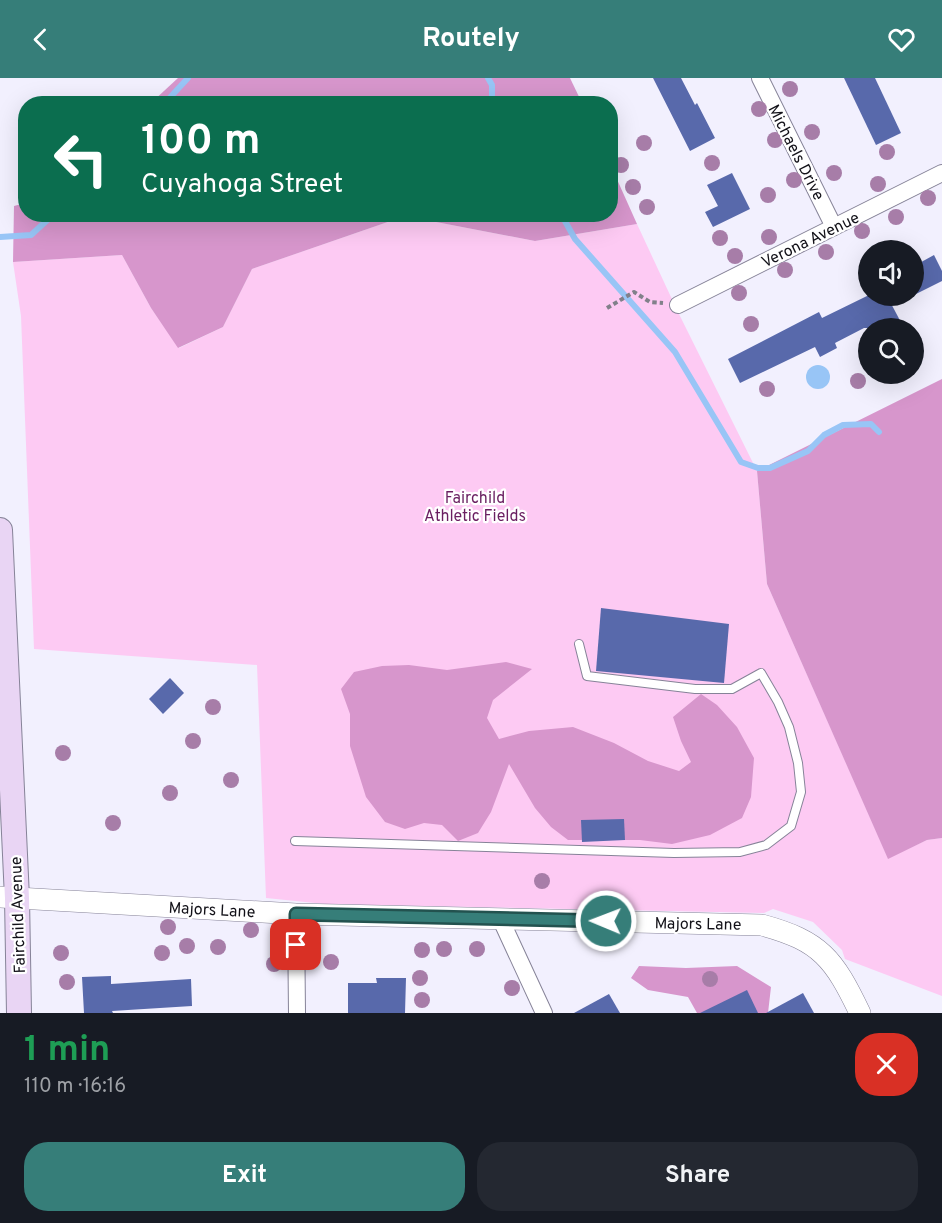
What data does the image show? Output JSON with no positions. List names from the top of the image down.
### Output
{
  "streets": {
    "main road": ["Fairchild Avenue"],
    "street": ["Michaels Drive", "Verona Avenue", "Majors Lane"]
  },
  "crossings": [
    ["Michaels Drive", "Verona Avenue"],
    ["Majors Lane", "Fairchild Avenue"]
  ],
  "parks": ["Fairchild Athletic Fields"],
  "page": {
    "header": "Routely",
    "turn": ["100 m", "Cuyahoga Street"],
    "heading": ["1 min", "110 m · 16:16"],
    "buttons": ["Exit", "Share"]
  }
}
